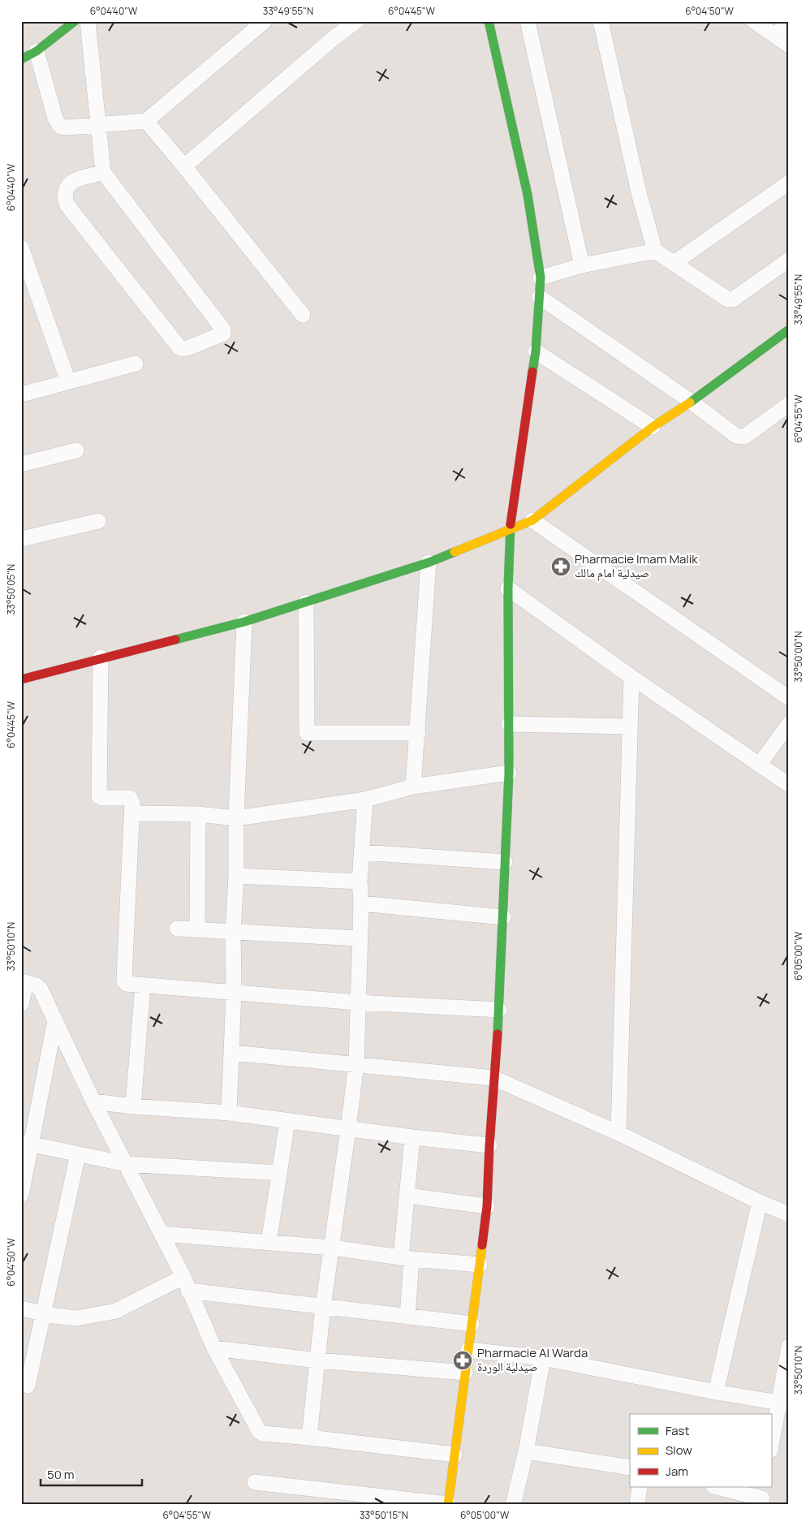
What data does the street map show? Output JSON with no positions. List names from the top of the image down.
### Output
{
  "places": {
    "pharmacy": ["Pharmacie Imam Malik صيدلية امام مالك", "Pharmacie Al Warda صيدلية الوردة"]
  },
  "legend": ["Fast", "Slow", "Jam"],
  "scale_bar": "50 m",
  "coordinates": [
    "6°04'40\"W",
    "33°49'55\"N",
    "6°04'45\"W",
    "6°04'50\"W",
    "6°04'55\"W",
    "33°50'05\"N",
    "33°50'00\"N",
    "33°50'10\"N",
    "6°05'00\"W",
    "33°50'15\"N"
  ]
}
